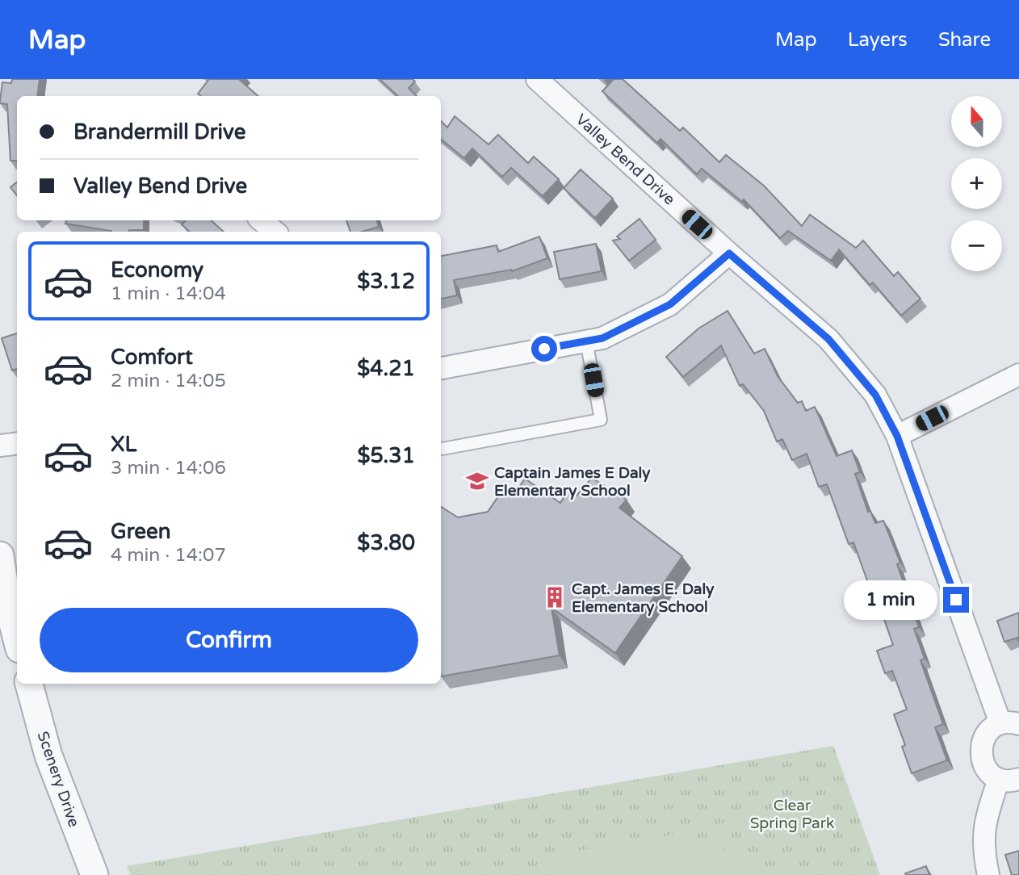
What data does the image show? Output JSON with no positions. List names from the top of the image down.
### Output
{
  "streets": {
    "street": ["Valley Bend Drive", "Scenery Drive"]
  },
  "parks": ["Clear Spring Park"],
  "places": {
    "school or university": ["Captain James E Daly Elementary School"],
    "building": ["Capt. James E. Daly Elementary School"]
  },
  "north": "top",
  "page": {
    "header": "Map",
    "nav": ["Map", "Layers", "Share"],
    "map_buttons": ["+", "−"],
    "banner": ["Brandermill Drive", "Valley Bend Drive"],
    "list": [
      {
        "name": "Economy",
        "note": "1 min · 14:04",
        "value": "$3.12"
      },
      {
        "name": "Comfort",
        "note": "2 min · 14:05",
        "value": "$4.21"
      },
      {
        "name": "XL",
        "note": "3 min · 14:06",
        "value": "$5.31"
      },
      {
        "name": "Green",
        "note": "4 min · 14:07",
        "value": "$3.80"
      }
    ],
    "bubble": "1 min",
    "buttons": "Confirm"
  }
}
